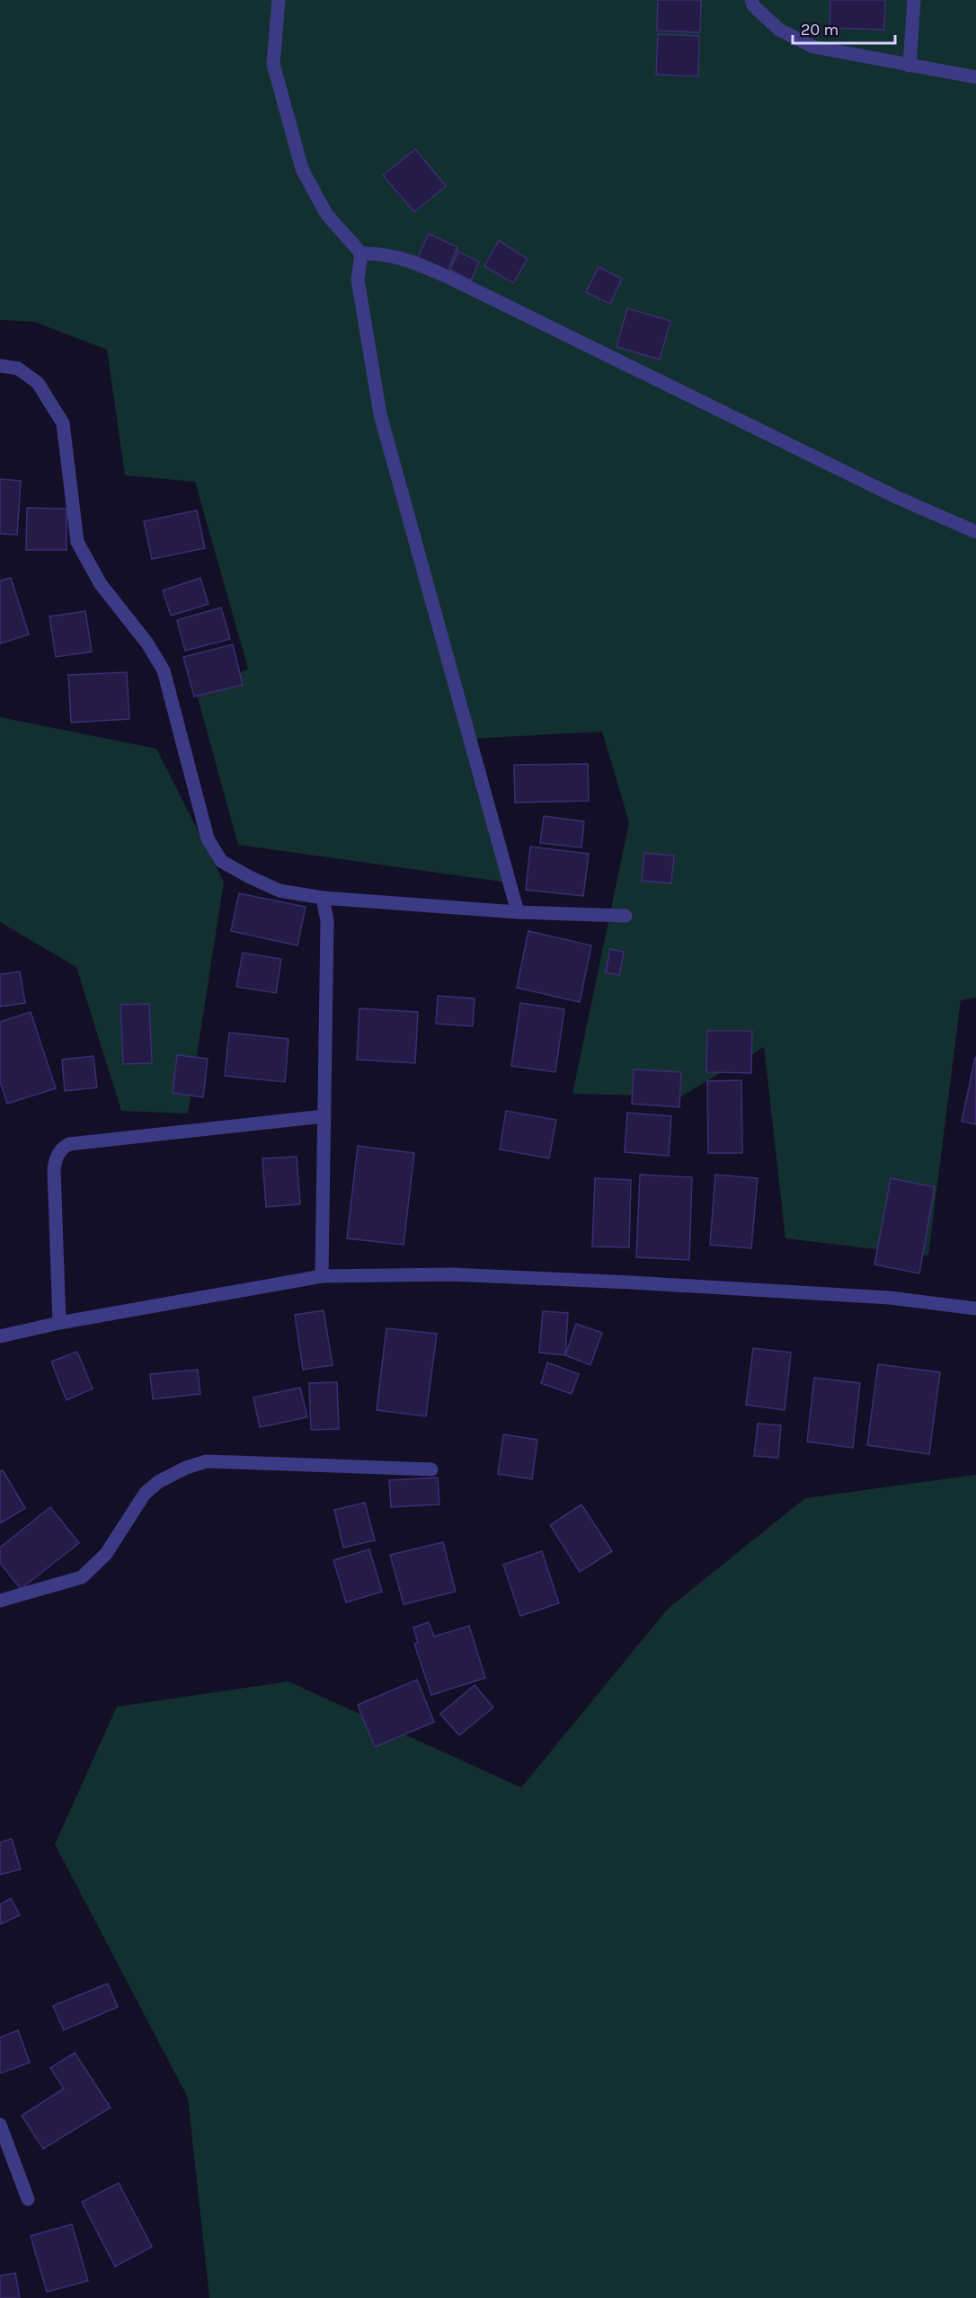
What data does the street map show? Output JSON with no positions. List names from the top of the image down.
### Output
{
  "scale_bar": "20 m"
}
